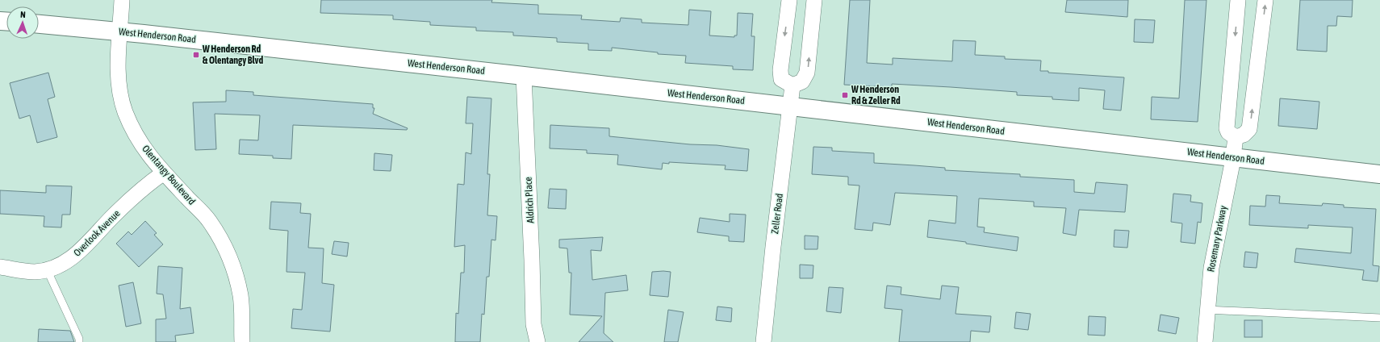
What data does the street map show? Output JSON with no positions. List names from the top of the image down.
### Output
{
  "streets": {
    "main road": ["West Henderson Road"],
    "street": [
      "Olentangy Boulevard",
      "Aldrich Place",
      "Zeller Road",
      "Overlook Avenue",
      "Rosemary Parkway"
    ]
  },
  "crossings": [
    ["West Henderson Road", "Olentangy Boulevard"],
    ["West Henderson Road", "Aldrich Place"],
    ["West Henderson Road", "Zeller Road"],
    ["West Henderson Road", "Rosemary Parkway"],
    ["Olentangy Boulevard", "Overlook Avenue"]
  ],
  "places": {
    "transit": ["W Henderson Rd & Olentangy Blvd", "W Henderson Rd & Zeller Rd"]
  },
  "north": "top"
}
